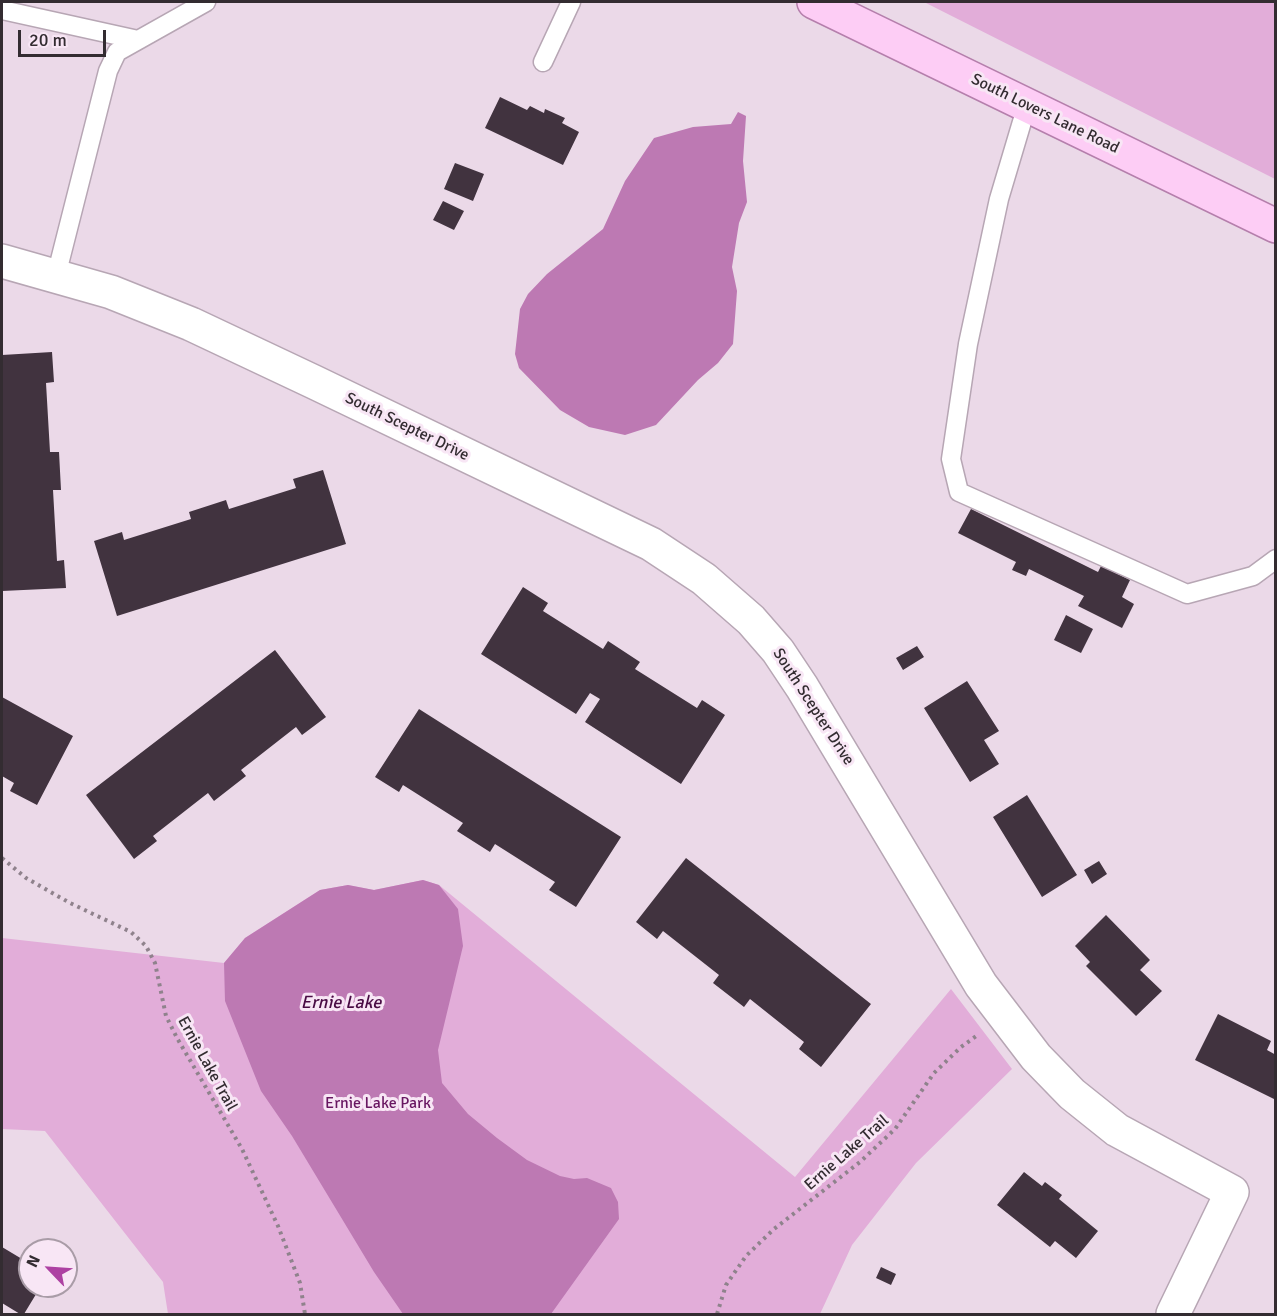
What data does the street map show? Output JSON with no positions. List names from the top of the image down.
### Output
{
  "streets": {
    "main road": ["South Lovers Lane Road"],
    "street": ["South Scepter Drive"],
    "path": ["Ernie Lake Trail"]
  },
  "crossings": [
    ["South Scepter Drive", "Ernie Lake Trail"]
  ],
  "water": ["Ernie Lake"],
  "parks": ["Ernie Lake Park"],
  "scale_bar": "20 m",
  "north": "top left"
}
